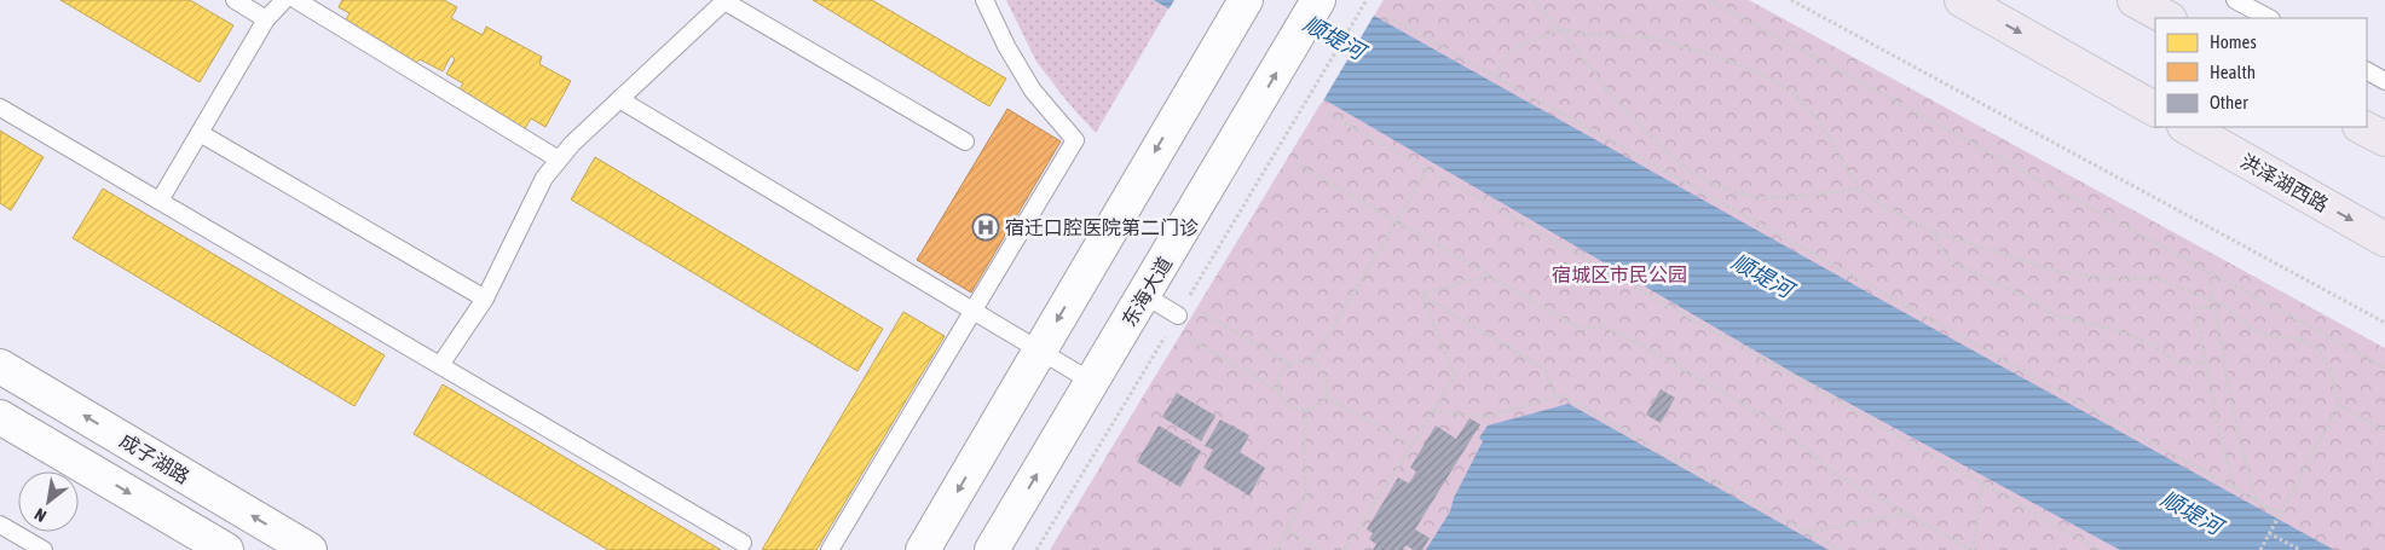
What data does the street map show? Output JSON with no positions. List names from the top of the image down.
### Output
{
  "streets": {
    "main road": ["洪泽湖西路"],
    "street": ["东海大道", "成子湖路"]
  },
  "one_way": ["洪泽湖西路"],
  "water": ["顺堤河"],
  "parks": ["宿城区市民公园"],
  "places": {
    "hospital": ["宿迁口腔医院第二门诊"]
  },
  "legend": ["Homes", "Health", "Other"],
  "north": "bottom left"
}
